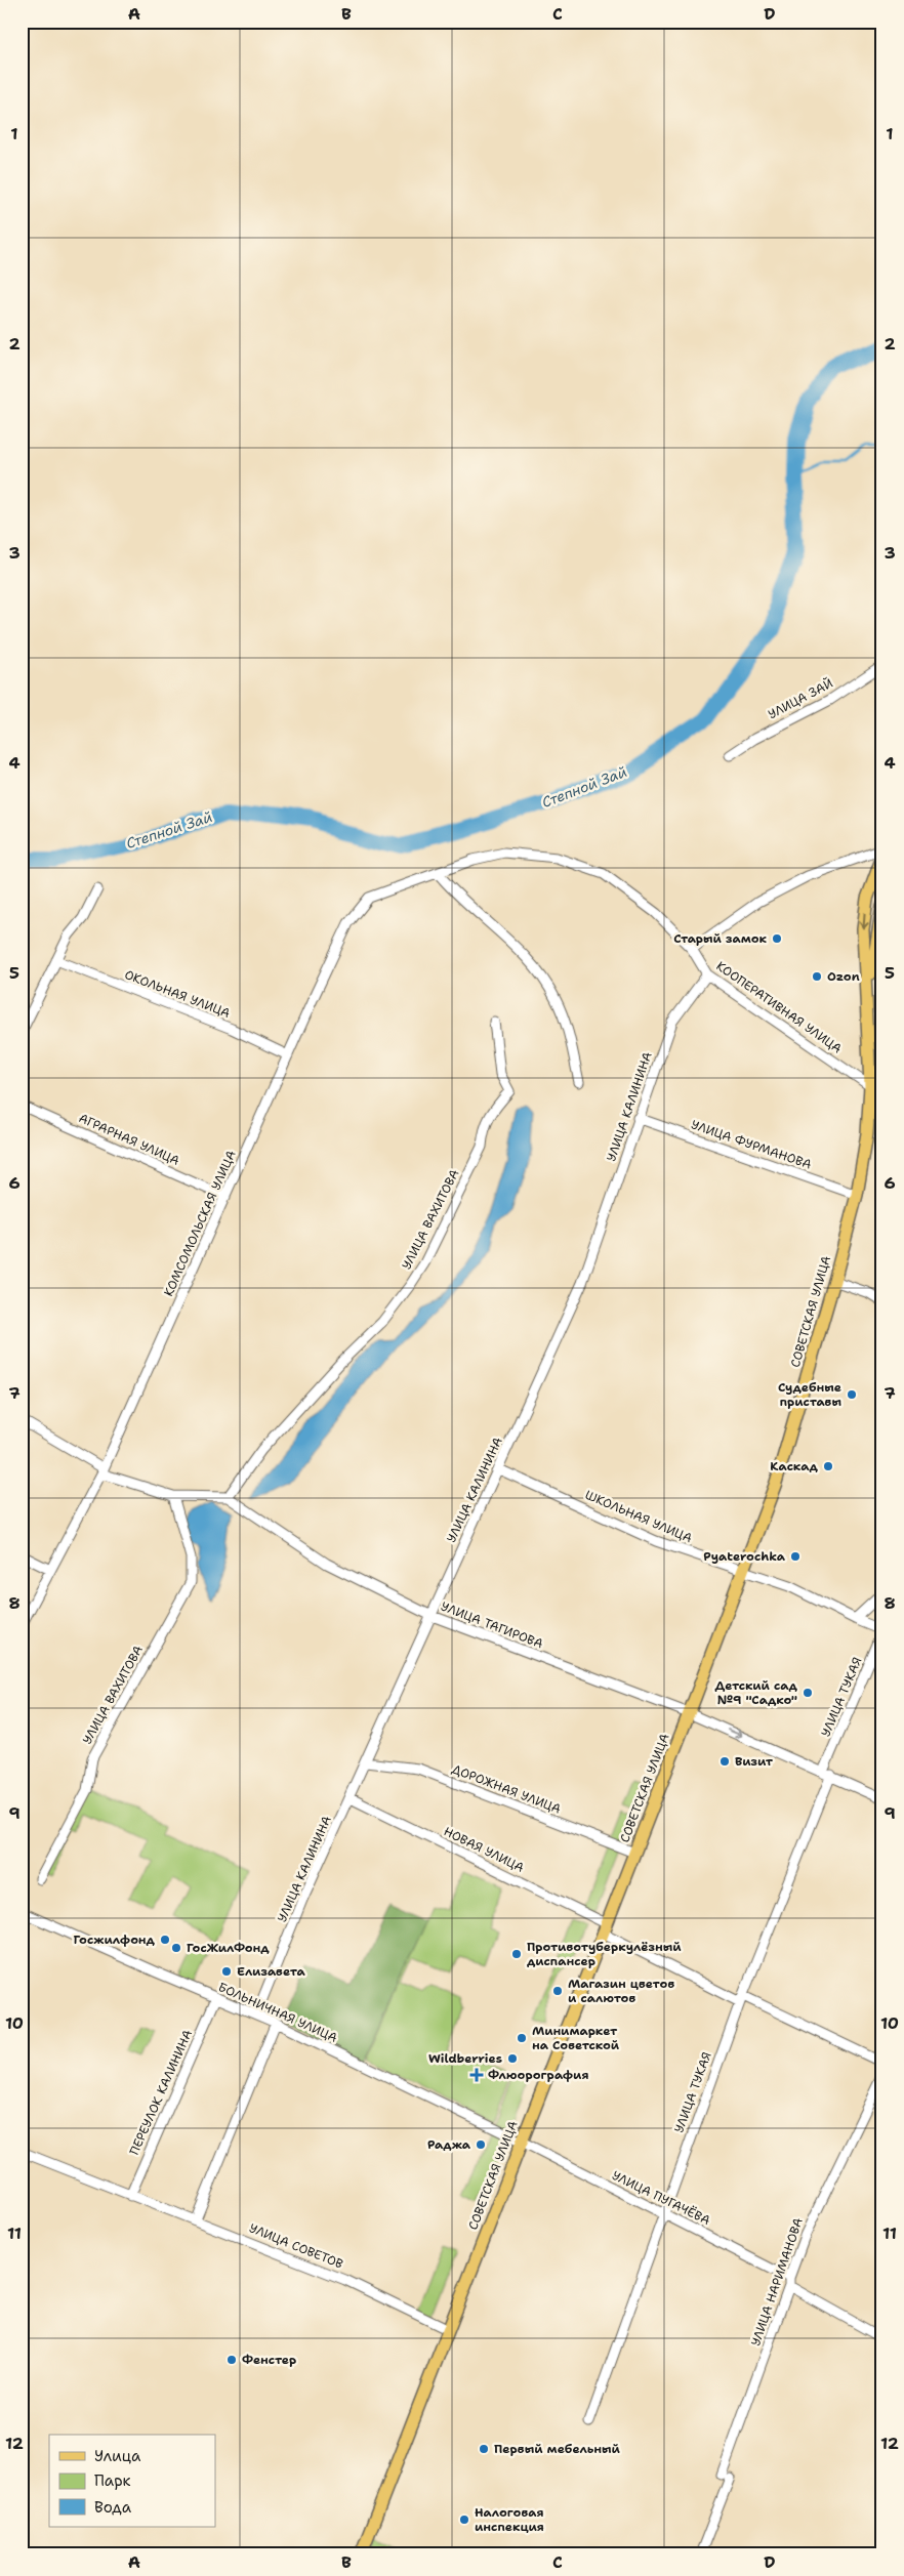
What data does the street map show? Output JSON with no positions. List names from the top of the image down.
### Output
{
  "streets": {
    "main road": ["СОВЕТСКАЯ УЛИЦА"],
    "street": [
      "УЛИЦА ЗАЙ",
      "ОКОЛЬНАЯ УЛИЦА",
      "КООПЕРАТИВНАЯ УЛИЦА",
      "УЛИЦА КАЛИНИНА",
      "АГРАРНАЯ УЛИЦА",
      "УЛИЦА ФУРМАНОВА",
      "УЛИЦА ВАХИТОВА",
      "КОМСОМОЛЬСКАЯ УЛИЦА",
      "ШКОЛЬНАЯ УЛИЦА",
      "УЛИЦА ТАГИРОВА",
      "УЛИЦА ТУКАЯ",
      "ДОРОЖНАЯ УЛИЦА",
      "НОВАЯ УЛИЦА",
      "БОЛЬНИЧНАЯ УЛИЦА",
      "ПЕРЕУЛОК КАЛИНИНА",
      "УЛИЦА ПУГАЧЁВА",
      "УЛИЦА СОВЕТОВ",
      "УЛИЦА НАРИМАНОВА"
    ]
  },
  "crossings": [
    ["ОКОЛЬНАЯ УЛИЦА", "КОМСОМОЛЬСКАЯ УЛИЦА"],
    ["КООПЕРАТИВНАЯ УЛИЦА", "УЛИЦА КАЛИНИНА"],
    ["КООПЕРАТИВНАЯ УЛИЦА", "КОМСОМОЛЬСКАЯ УЛИЦА"],
    ["КООПЕРАТИВНАЯ УЛИЦА", "СОВЕТСКАЯ УЛИЦА"],
    ["УЛИЦА КАЛИНИНА", "УЛИЦА ФУРМАНОВА"],
    ["УЛИЦА КАЛИНИНА", "ШКОЛЬНАЯ УЛИЦА"],
    ["УЛИЦА КАЛИНИНА", "УЛИЦА ТАГИРОВА"],
    ["УЛИЦА КАЛИНИНА", "ДОРОЖНАЯ УЛИЦА"],
    ["УЛИЦА КАЛИНИНА", "НОВАЯ УЛИЦА"],
    ["УЛИЦА КАЛИНИНА", "БОЛЬНИЧНАЯ УЛИЦА"],
    ["АГРАРНАЯ УЛИЦА", "КОМСОМОЛЬСКАЯ УЛИЦА"],
    ["УЛИЦА ФУРМАНОВА", "СОВЕТСКАЯ УЛИЦА"],
    ["УЛИЦА ВАХИТОВА", "УЛИЦА ТАГИРОВА"],
    ["СОВЕТСКАЯ УЛИЦА", "ШКОЛЬНАЯ УЛИЦА"],
    ["СОВЕТСКАЯ УЛИЦА", "УЛИЦА ТАГИРОВА"],
    ["СОВЕТСКАЯ УЛИЦА", "ДОРОЖНАЯ УЛИЦА"],
    ["СОВЕТСКАЯ УЛИЦА", "НОВАЯ УЛИЦА"],
    ["СОВЕТСКАЯ УЛИЦА", "БОЛЬНИЧНАЯ УЛИЦА"],
    ["СОВЕТСКАЯ УЛИЦА", "УЛИЦА ПУГАЧЁВА"],
    ["СОВЕТСКАЯ УЛИЦА", "УЛИЦА СОВЕТОВ"],
    ["ШКОЛЬНАЯ УЛИЦА", "УЛИЦА ТУКАЯ"],
    ["УЛИЦА ТАГИРОВА", "УЛИЦА ТУКАЯ"],
    ["УЛИЦА ТУКАЯ", "НОВАЯ УЛИЦА"],
    ["УЛИЦА ТУКАЯ", "УЛИЦА ПУГАЧЁВА"],
    ["БОЛЬНИЧНАЯ УЛИЦА", "ПЕРЕУЛОК КАЛИНИНА"],
    ["БОЛЬНИЧНАЯ УЛИЦА", "УЛИЦА ПУГАЧЁВА"],
    ["ПЕРЕУЛОК КАЛИНИНА", "УЛИЦА СОВЕТОВ"],
    ["УЛИЦА ПУГАЧЁВА", "УЛИЦА НАРИМАНОВА"]
  ],
  "water": ["Степной Зай"],
  "places": {
    "other": [
      "Старый замок",
      "Ozon",
      "Судебные приставы",
      "Каскад",
      "Pyaterochka",
      "Детский сад №9 \"Садко\"",
      "Визит",
      "Госжилфонд",
      "ГосЖилФонд",
      "Противотуберкулёзный диспансер",
      "Елизавета",
      "Магазин цветов и салютов",
      "Минимаркет на Советской",
      "Wildberries",
      "Раджа",
      "Фенстер",
      "Первый мебельный",
      "Налоговая инспекция"
    ],
    "health": ["Флюорография"]
  },
  "legend": ["Улица", "Парк", "Вода"],
  "grid": {
    "columns": [
      "A",
      "B",
      "C",
      "D"
    ],
    "rows": [
      "1",
      "2",
      "3",
      "4",
      "5",
      "6",
      "7",
      "8",
      "9",
      "10",
      "11",
      "12"
    ]
  }
}
